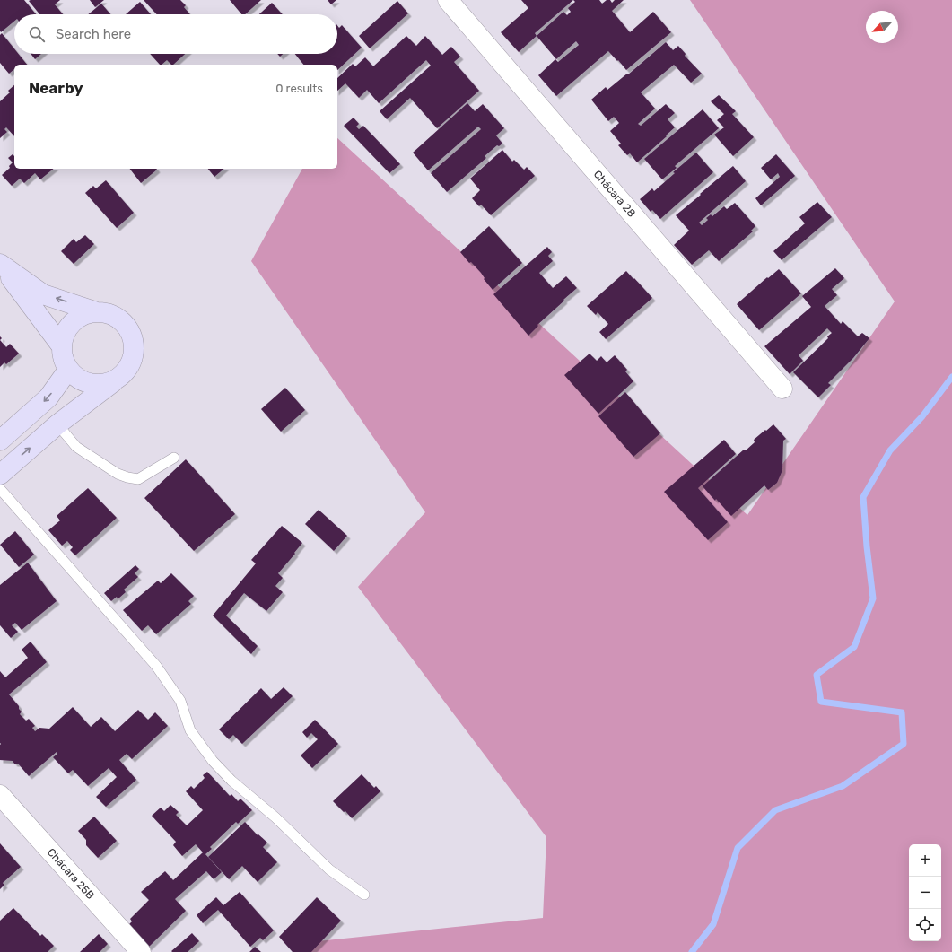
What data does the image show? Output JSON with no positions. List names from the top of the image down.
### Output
{
  "streets": {
    "street": ["Chácara 28", "Chácara 25B"]
  },
  "north": "bottom left",
  "page": {
    "search": "Search here",
    "heading": ["Nearby", "0 results"],
    "map_buttons": ["+", "−"]
  }
}
